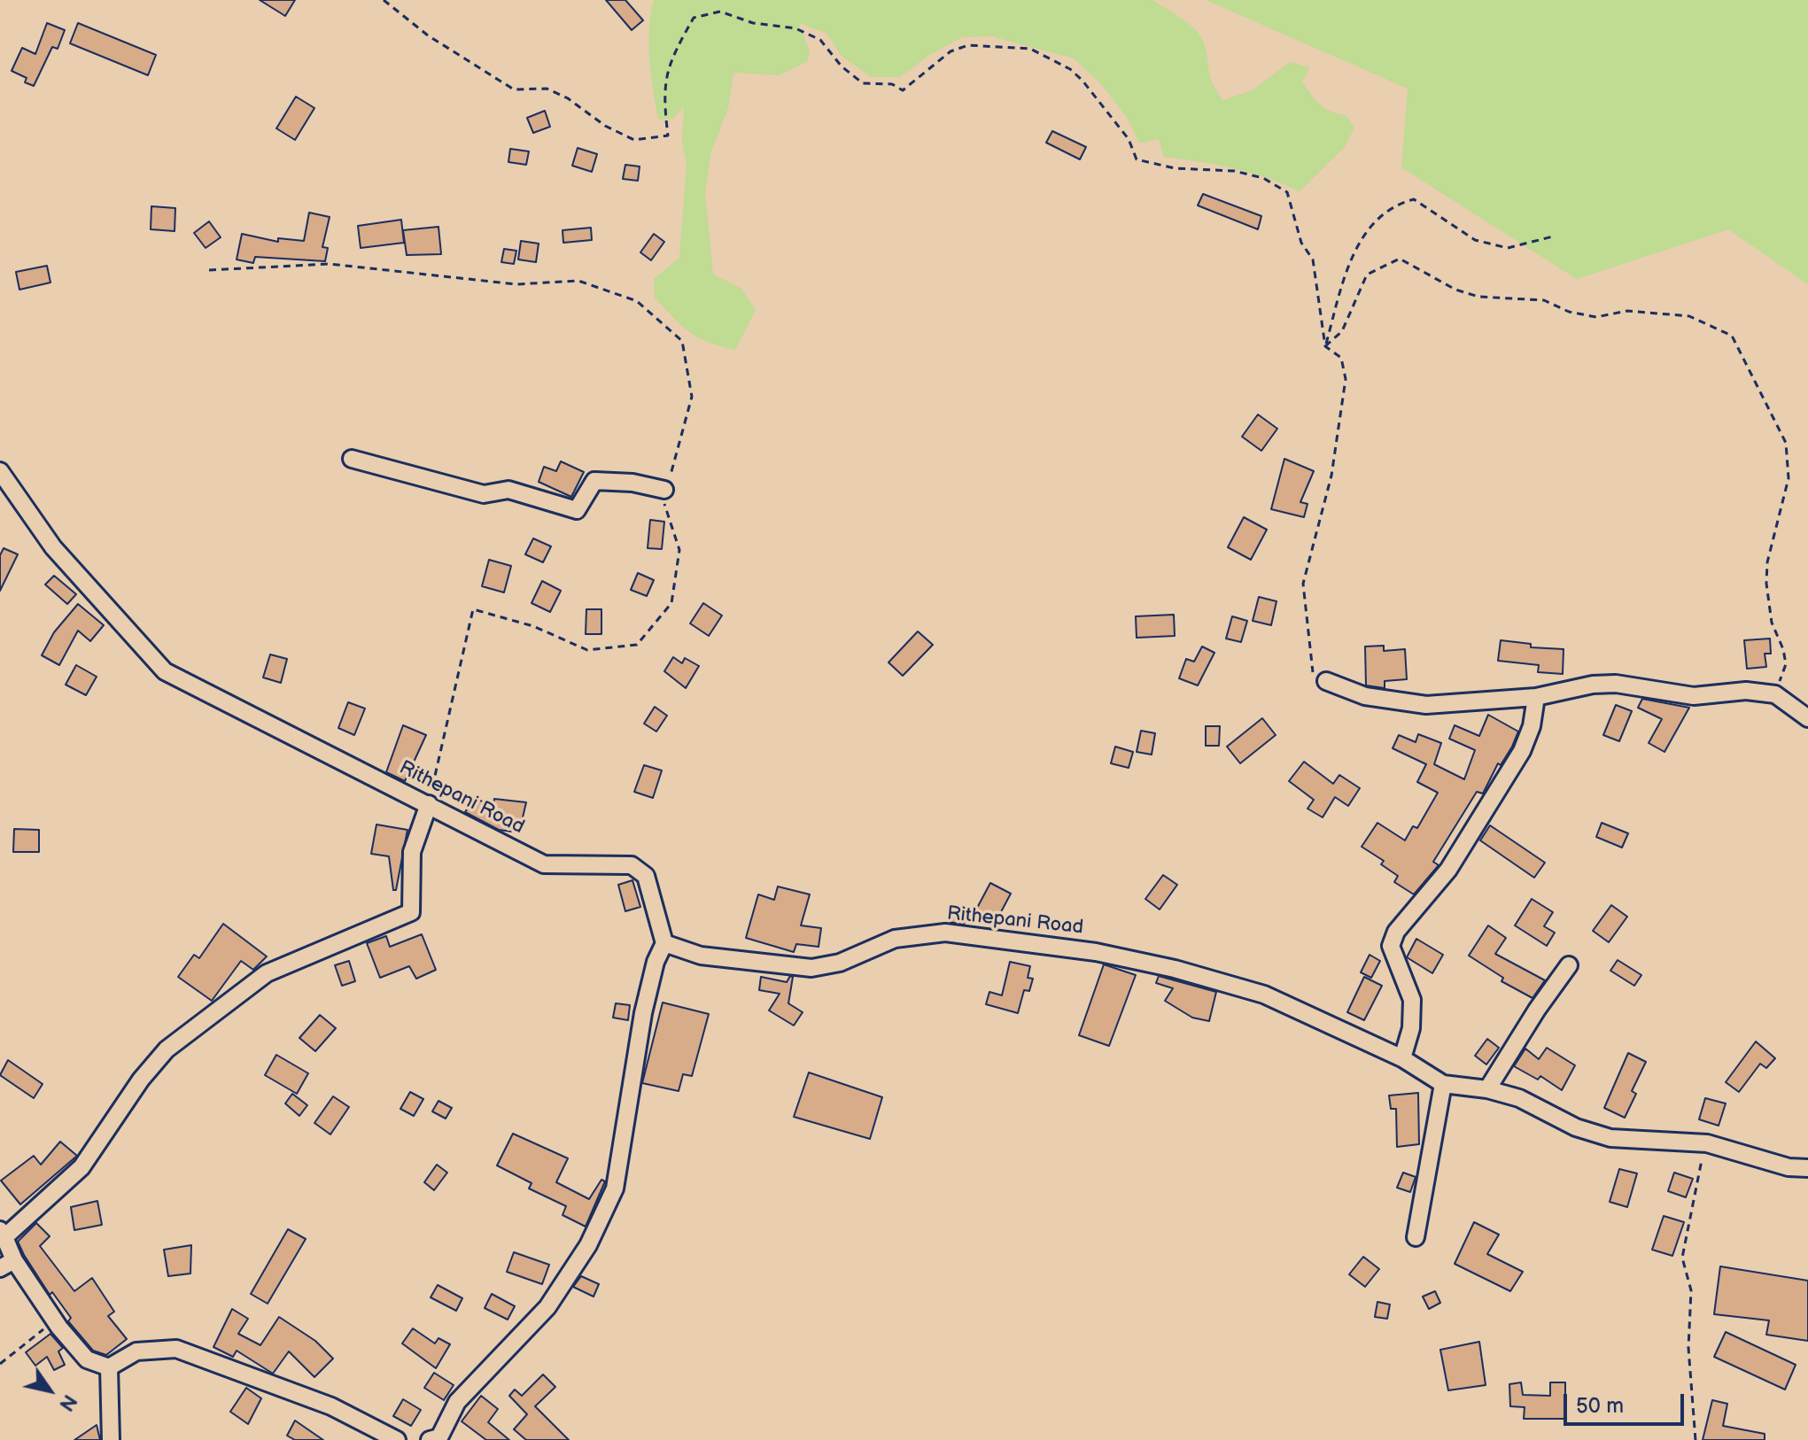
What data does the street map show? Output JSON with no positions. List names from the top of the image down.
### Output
{
  "streets": {
    "street": ["Rithepani Road"]
  },
  "scale_bar": "50 m",
  "north": "bottom right"
}
